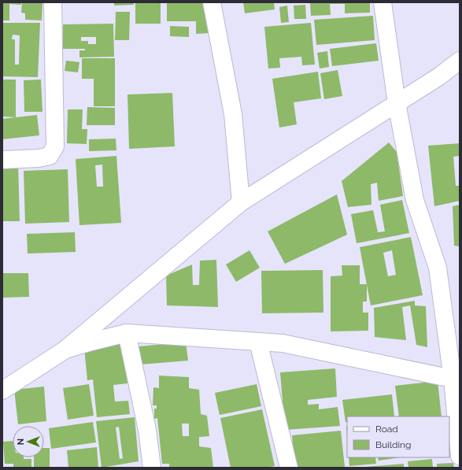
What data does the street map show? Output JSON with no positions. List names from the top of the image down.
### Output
{
  "legend": ["Road", "Building"],
  "north": "left"
}
